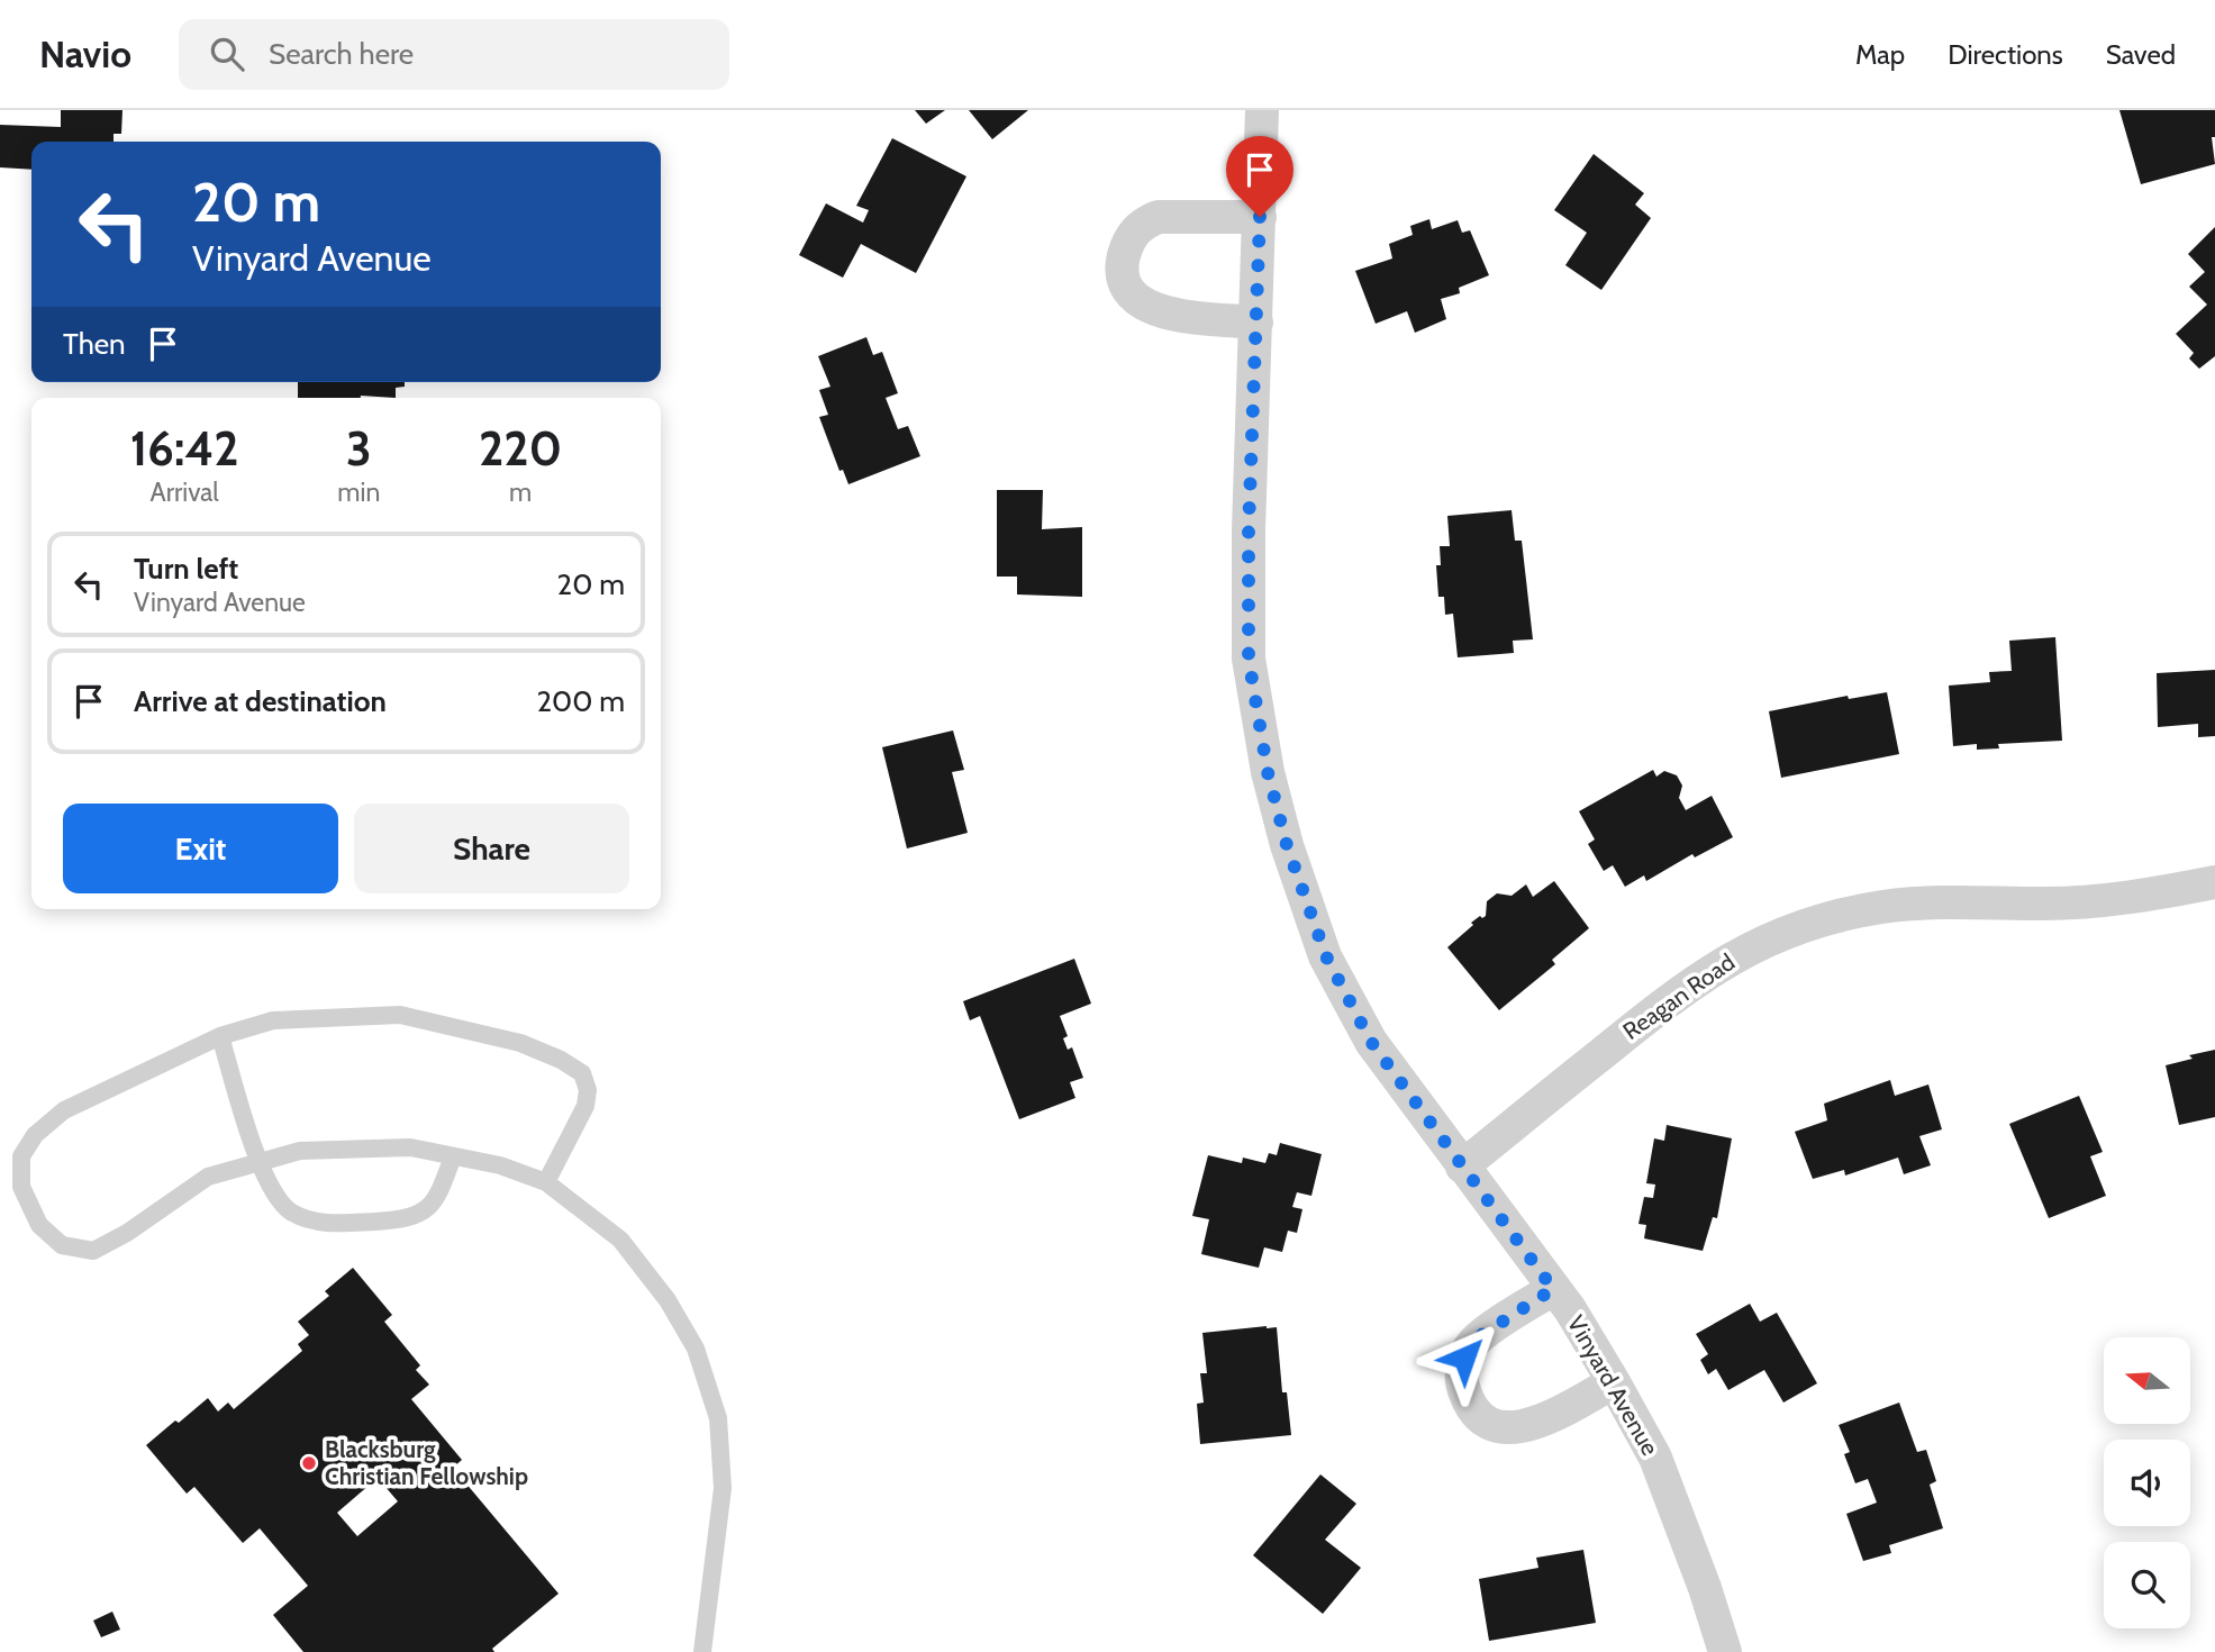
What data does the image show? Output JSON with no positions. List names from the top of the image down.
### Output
{
  "streets": {
    "street": ["Reagan Road", "Vinyard Avenue"]
  },
  "crossings": [
    ["Reagan Road", "Vinyard Avenue"]
  ],
  "places": ["Blacksburg Christian Fellowship"],
  "north": "left",
  "page": {
    "header": "Navio",
    "search": "Search here",
    "nav": ["Map", "Directions", "Saved"],
    "turn": ["20 m", "Vinyard Avenue"],
    "then": "Then",
    "eta": [
      "16:42",
      "Arrival",
      "3",
      "min",
      "220",
      "m"
    ],
    "list": [
      {
        "name": "Turn left",
        "note": "Vinyard Avenue",
        "value": "20 m"
      },
      {
        "name": "Arrive at destination",
        "value": "200 m"
      }
    ],
    "buttons": ["Exit", "Share"]
  }
}
